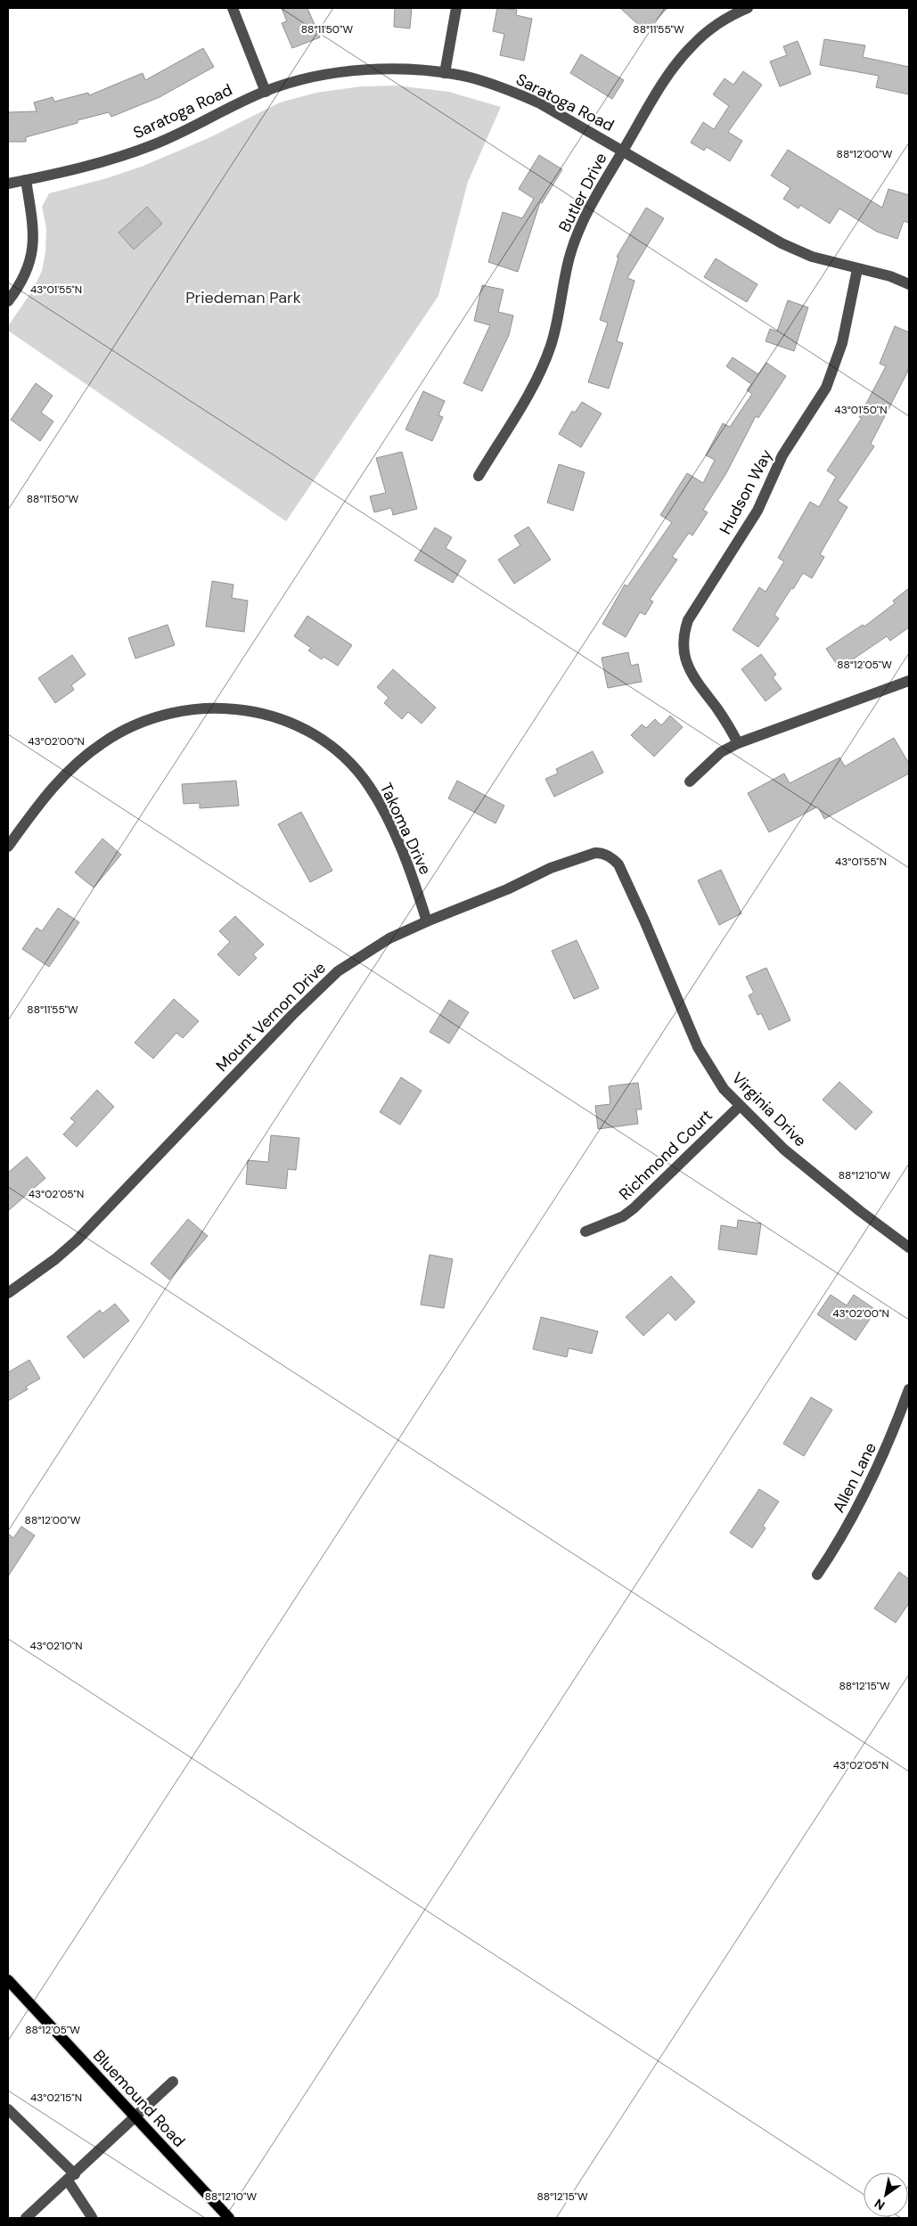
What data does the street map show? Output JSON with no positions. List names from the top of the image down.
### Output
{
  "streets": {
    "main road": ["Bluemound Road"],
    "street": [
      "Saratoga Road",
      "Butler Drive",
      "Hudson Way",
      "Takoma Drive",
      "Mount Vernon Drive",
      "Virginia Drive",
      "Richmond Court",
      "Allen Lane"
    ]
  },
  "crossings": [
    ["Saratoga Road", "Butler Drive"],
    ["Saratoga Road", "Hudson Way"],
    ["Takoma Drive", "Mount Vernon Drive"],
    ["Mount Vernon Drive", "Virginia Drive"],
    ["Virginia Drive", "Richmond Court"]
  ],
  "parks": ["Priedeman Park"],
  "north": "bottom left",
  "coordinates": [
    "88°11'55\"W",
    "88°11'50\"W",
    "88°12'00\"W",
    "43°01'55\"N",
    "43°01'50\"N",
    "88°12'05\"W",
    "43°02'00\"N",
    "88°12'10\"W",
    "43°02'05\"N",
    "43°02'10\"N",
    "88°12'15\"W",
    "43°02'15\"N"
  ]
}
